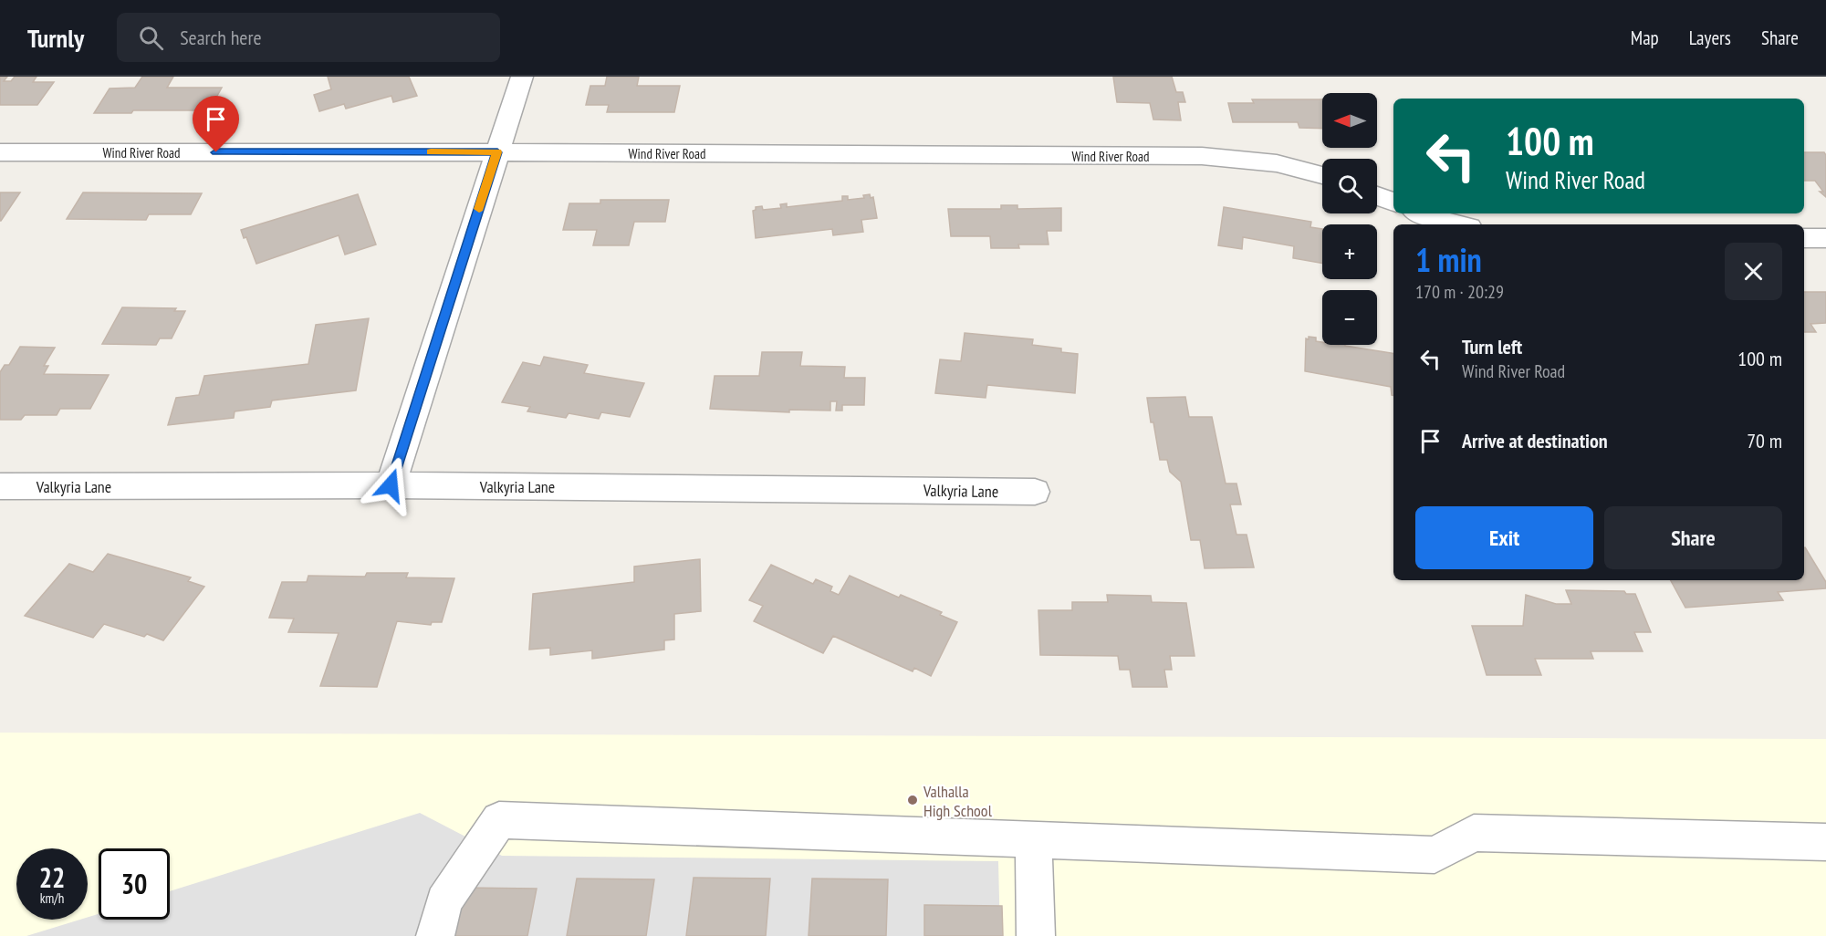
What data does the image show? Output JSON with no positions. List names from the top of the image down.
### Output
{
  "streets": {
    "street": ["Wind River Road", "Valkyria Lane"]
  },
  "places": ["Valhalla High School"],
  "north": "left",
  "page": {
    "header": "Turnly",
    "search": "Search here",
    "nav": ["Map", "Layers", "Share"],
    "map_buttons": ["+", "−"],
    "turn": ["100 m", "Wind River Road"],
    "heading": ["1 min", "170 m · 20:29"],
    "list": [
      {
        "name": "Turn left",
        "note": "Wind River Road",
        "value": "100 m"
      },
      {
        "name": "Arrive at destination",
        "value": "70 m"
      }
    ],
    "buttons": ["Exit", "Share"],
    "speed": "22 km/h",
    "limit": "30"
  }
}
